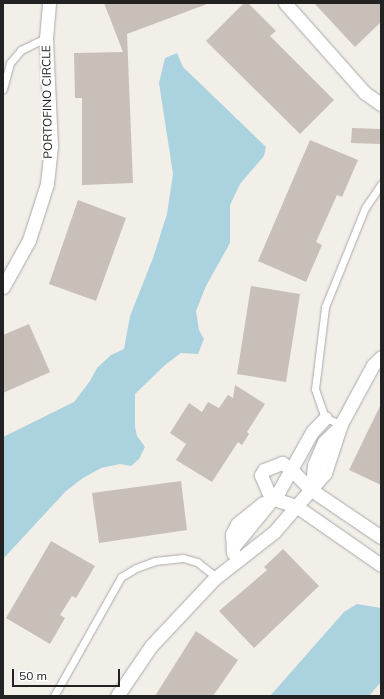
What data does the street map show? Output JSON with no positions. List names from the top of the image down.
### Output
{
  "streets": {
    "street": ["PORTOFINO CIRCLE"]
  },
  "scale_bar": "50 m"
}
